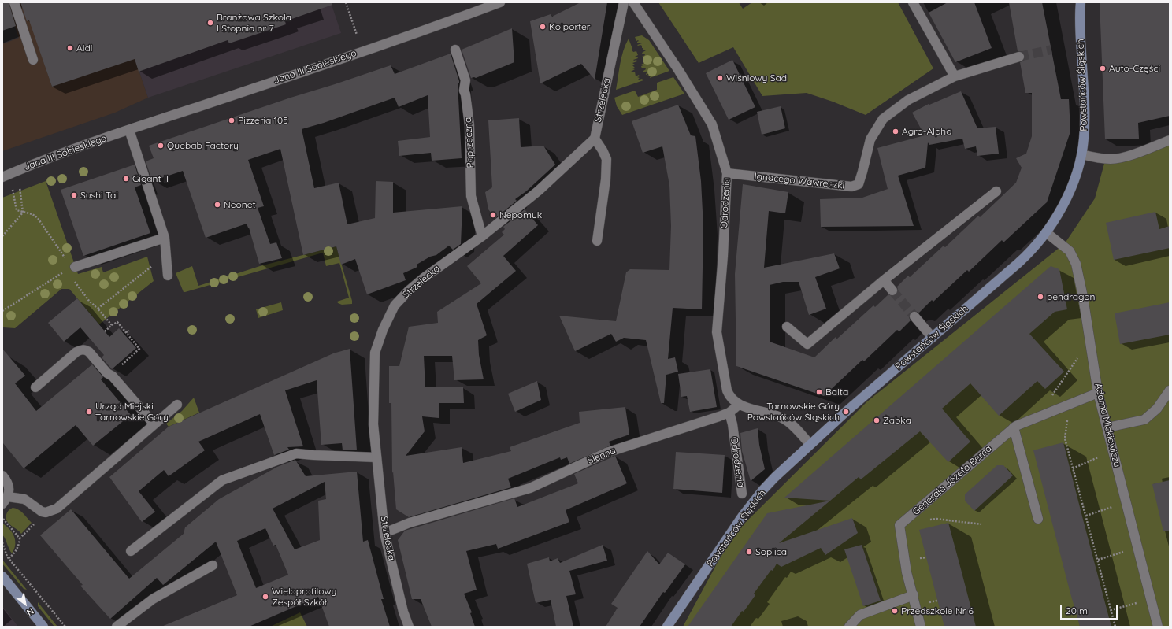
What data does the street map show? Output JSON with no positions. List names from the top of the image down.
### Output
{
  "streets": {
    "street": [
      "Jana III Sobieskiego",
      "Powstańców Śląskich",
      "Strzelecka",
      "Poprzeczna",
      "Ignacego Wawreczki",
      "Odrodzenia",
      "Adama Mickiewicza",
      "Sienna",
      "Generała Józefa Bema"
    ]
  },
  "crossings": [
    ["Powstańców Śląskich", "Adama Mickiewicza"],
    ["Strzelecka", "Poprzeczna"],
    ["Strzelecka", "Sienna"],
    ["Ignacego Wawreczki", "Odrodzenia"],
    ["Odrodzenia", "Sienna"],
    ["Adama Mickiewicza", "Generała Józefa Bema"]
  ],
  "places": [
    "Branżowa Szkoła I Stopnia nr 7",
    "Kolporter",
    "Aldi",
    "Auto-Części",
    "Wiśniowy Sad",
    "Pizzeria 105",
    "Agro-Alpha",
    "Quebab Factory",
    "Gigant II",
    "Sushi Tai",
    "Neonet",
    "Nepomuk",
    "pendragon",
    "Balta",
    "Urząd Miejski Tarnowskie Góry",
    "Tarnowskie Góry Powstańców Śląskich",
    "Żabka",
    "Soplica",
    "Wieloprofilowy Zespół Szkół",
    "Przedszkole Nr 6"
  ],
  "scale_bar": "20 m",
  "north": "bottom right"
}
